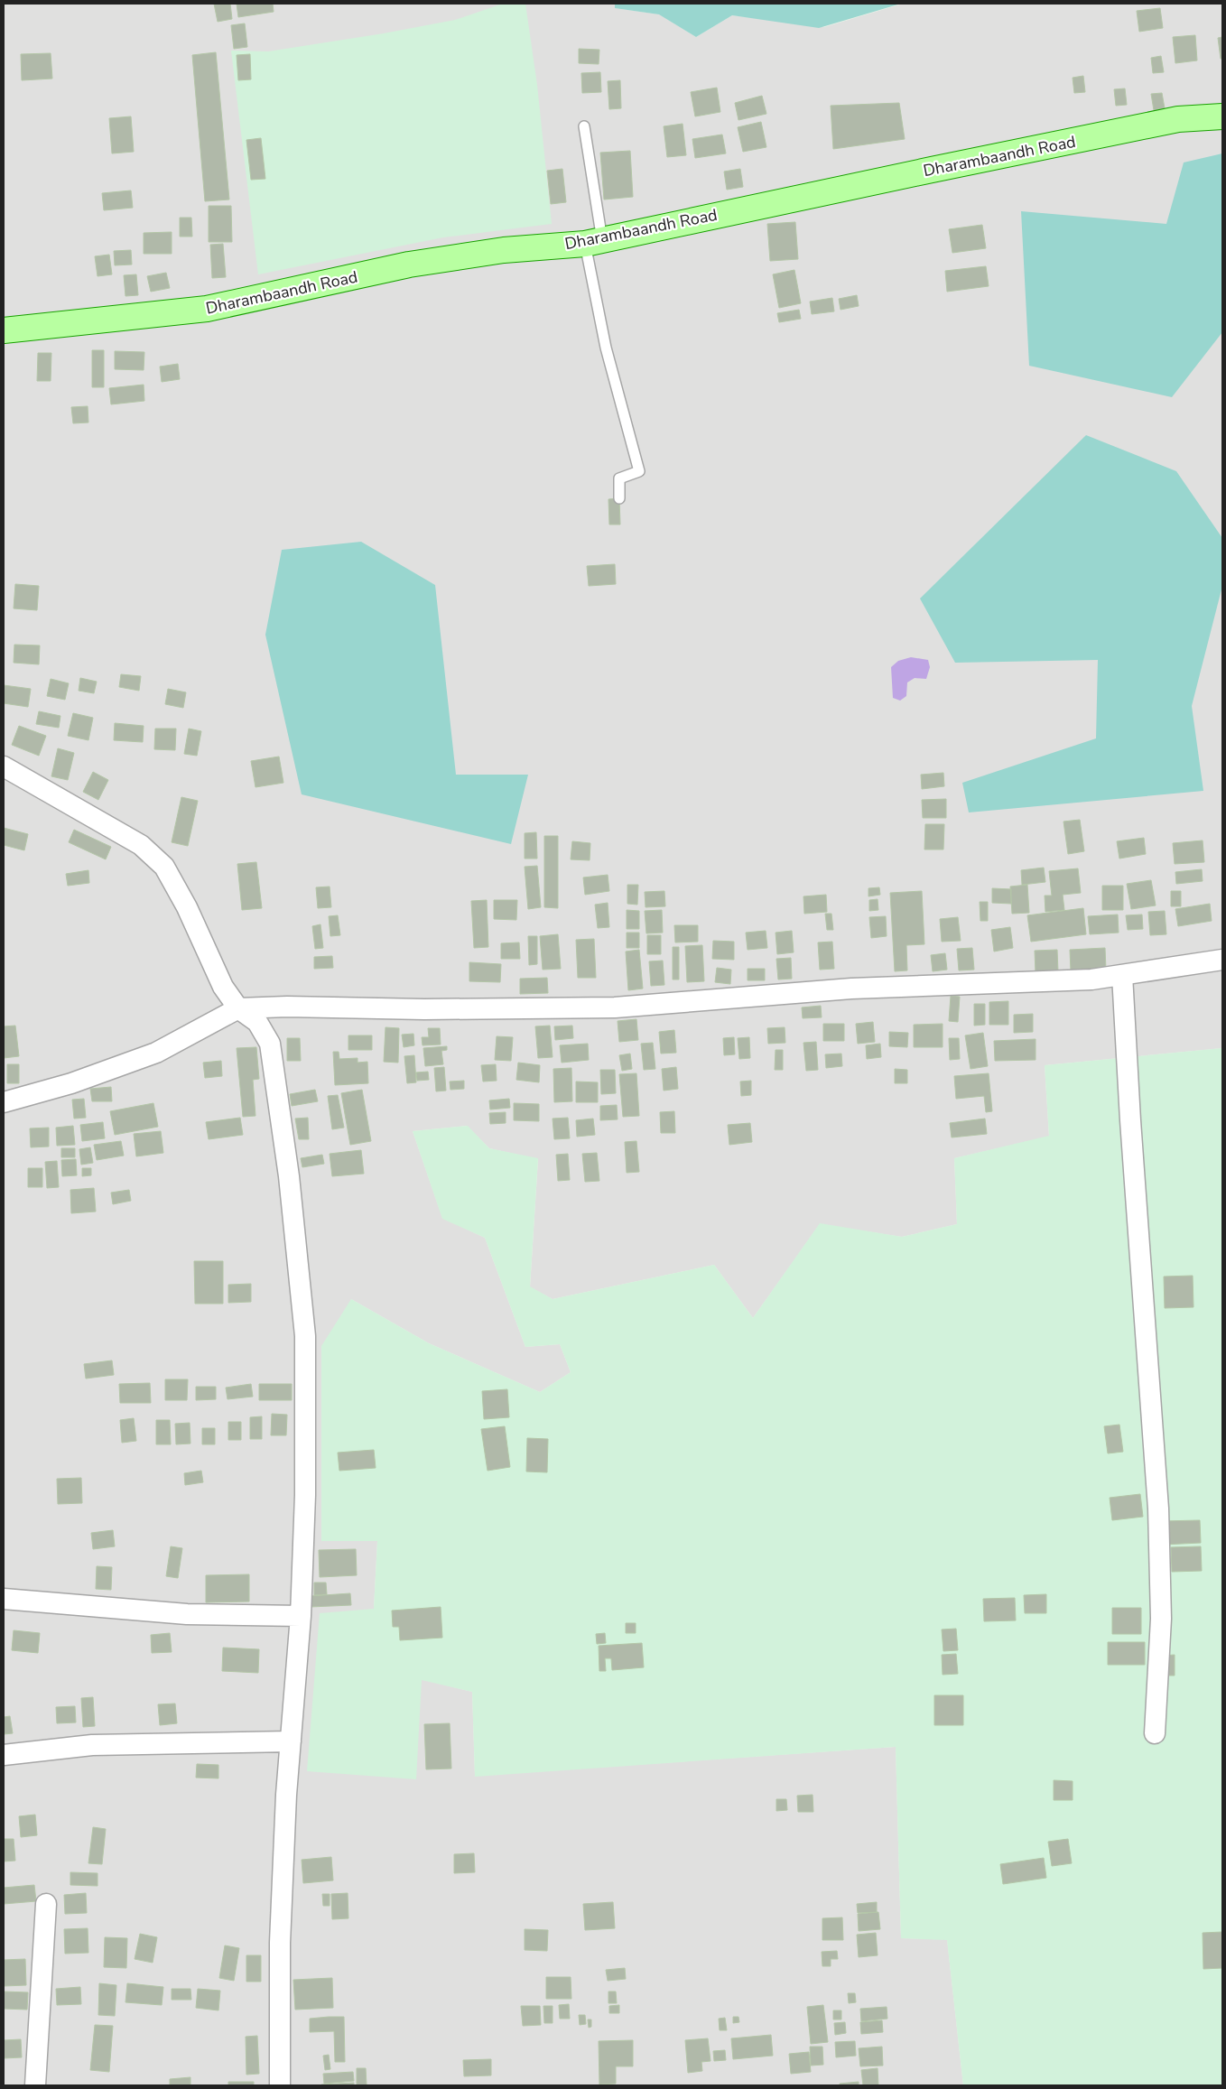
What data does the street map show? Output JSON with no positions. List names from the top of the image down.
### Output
{
  "streets": {
    "main road": ["Dharambaandh Road"]
  }
}
